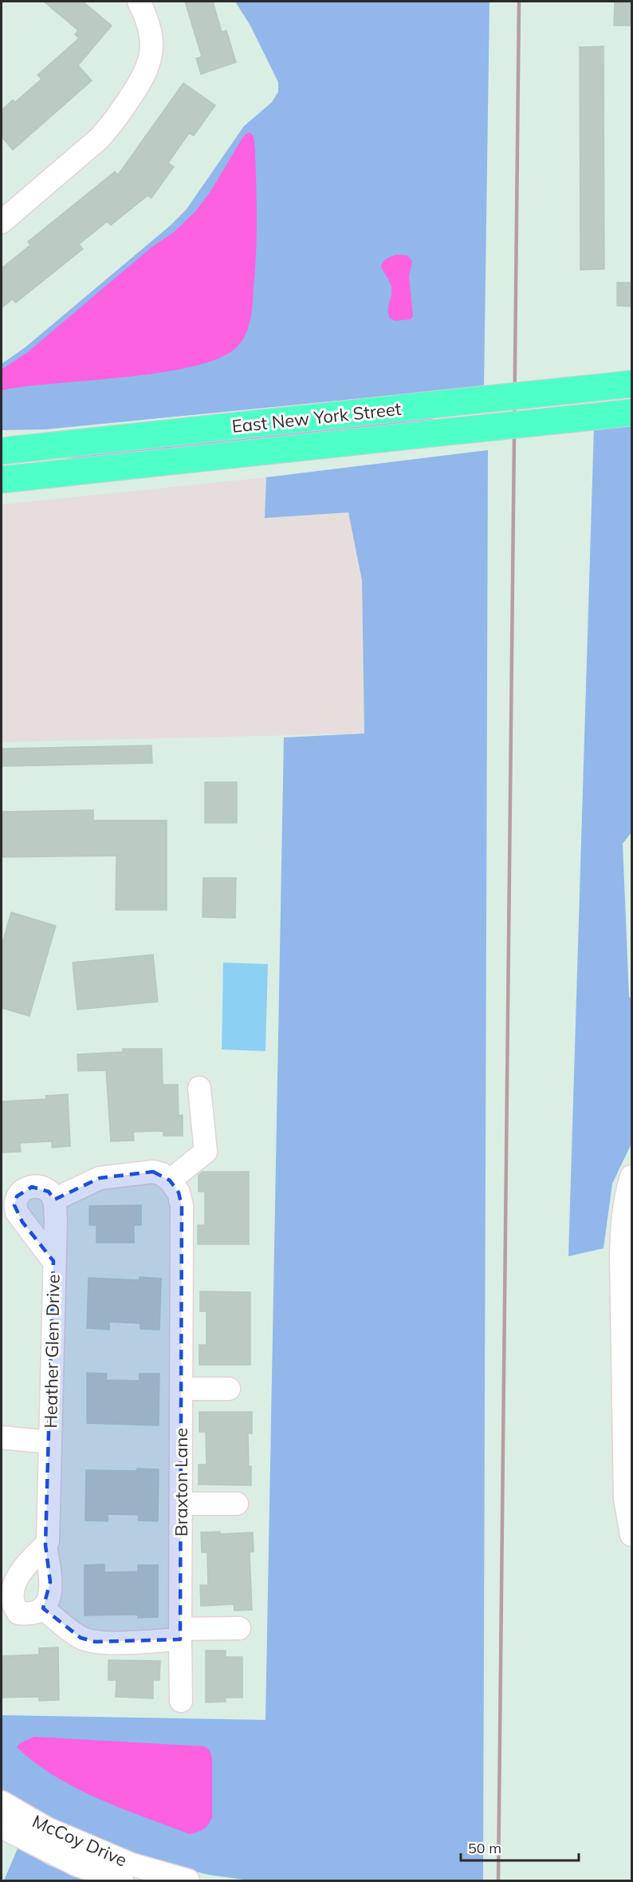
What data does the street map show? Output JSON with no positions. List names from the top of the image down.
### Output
{
  "streets": {
    "main road": ["East New York Street"],
    "street": ["Heather Glen Drive", "Braxton Lane", "McCoy Drive"]
  },
  "scale_bar": "50 m"
}
